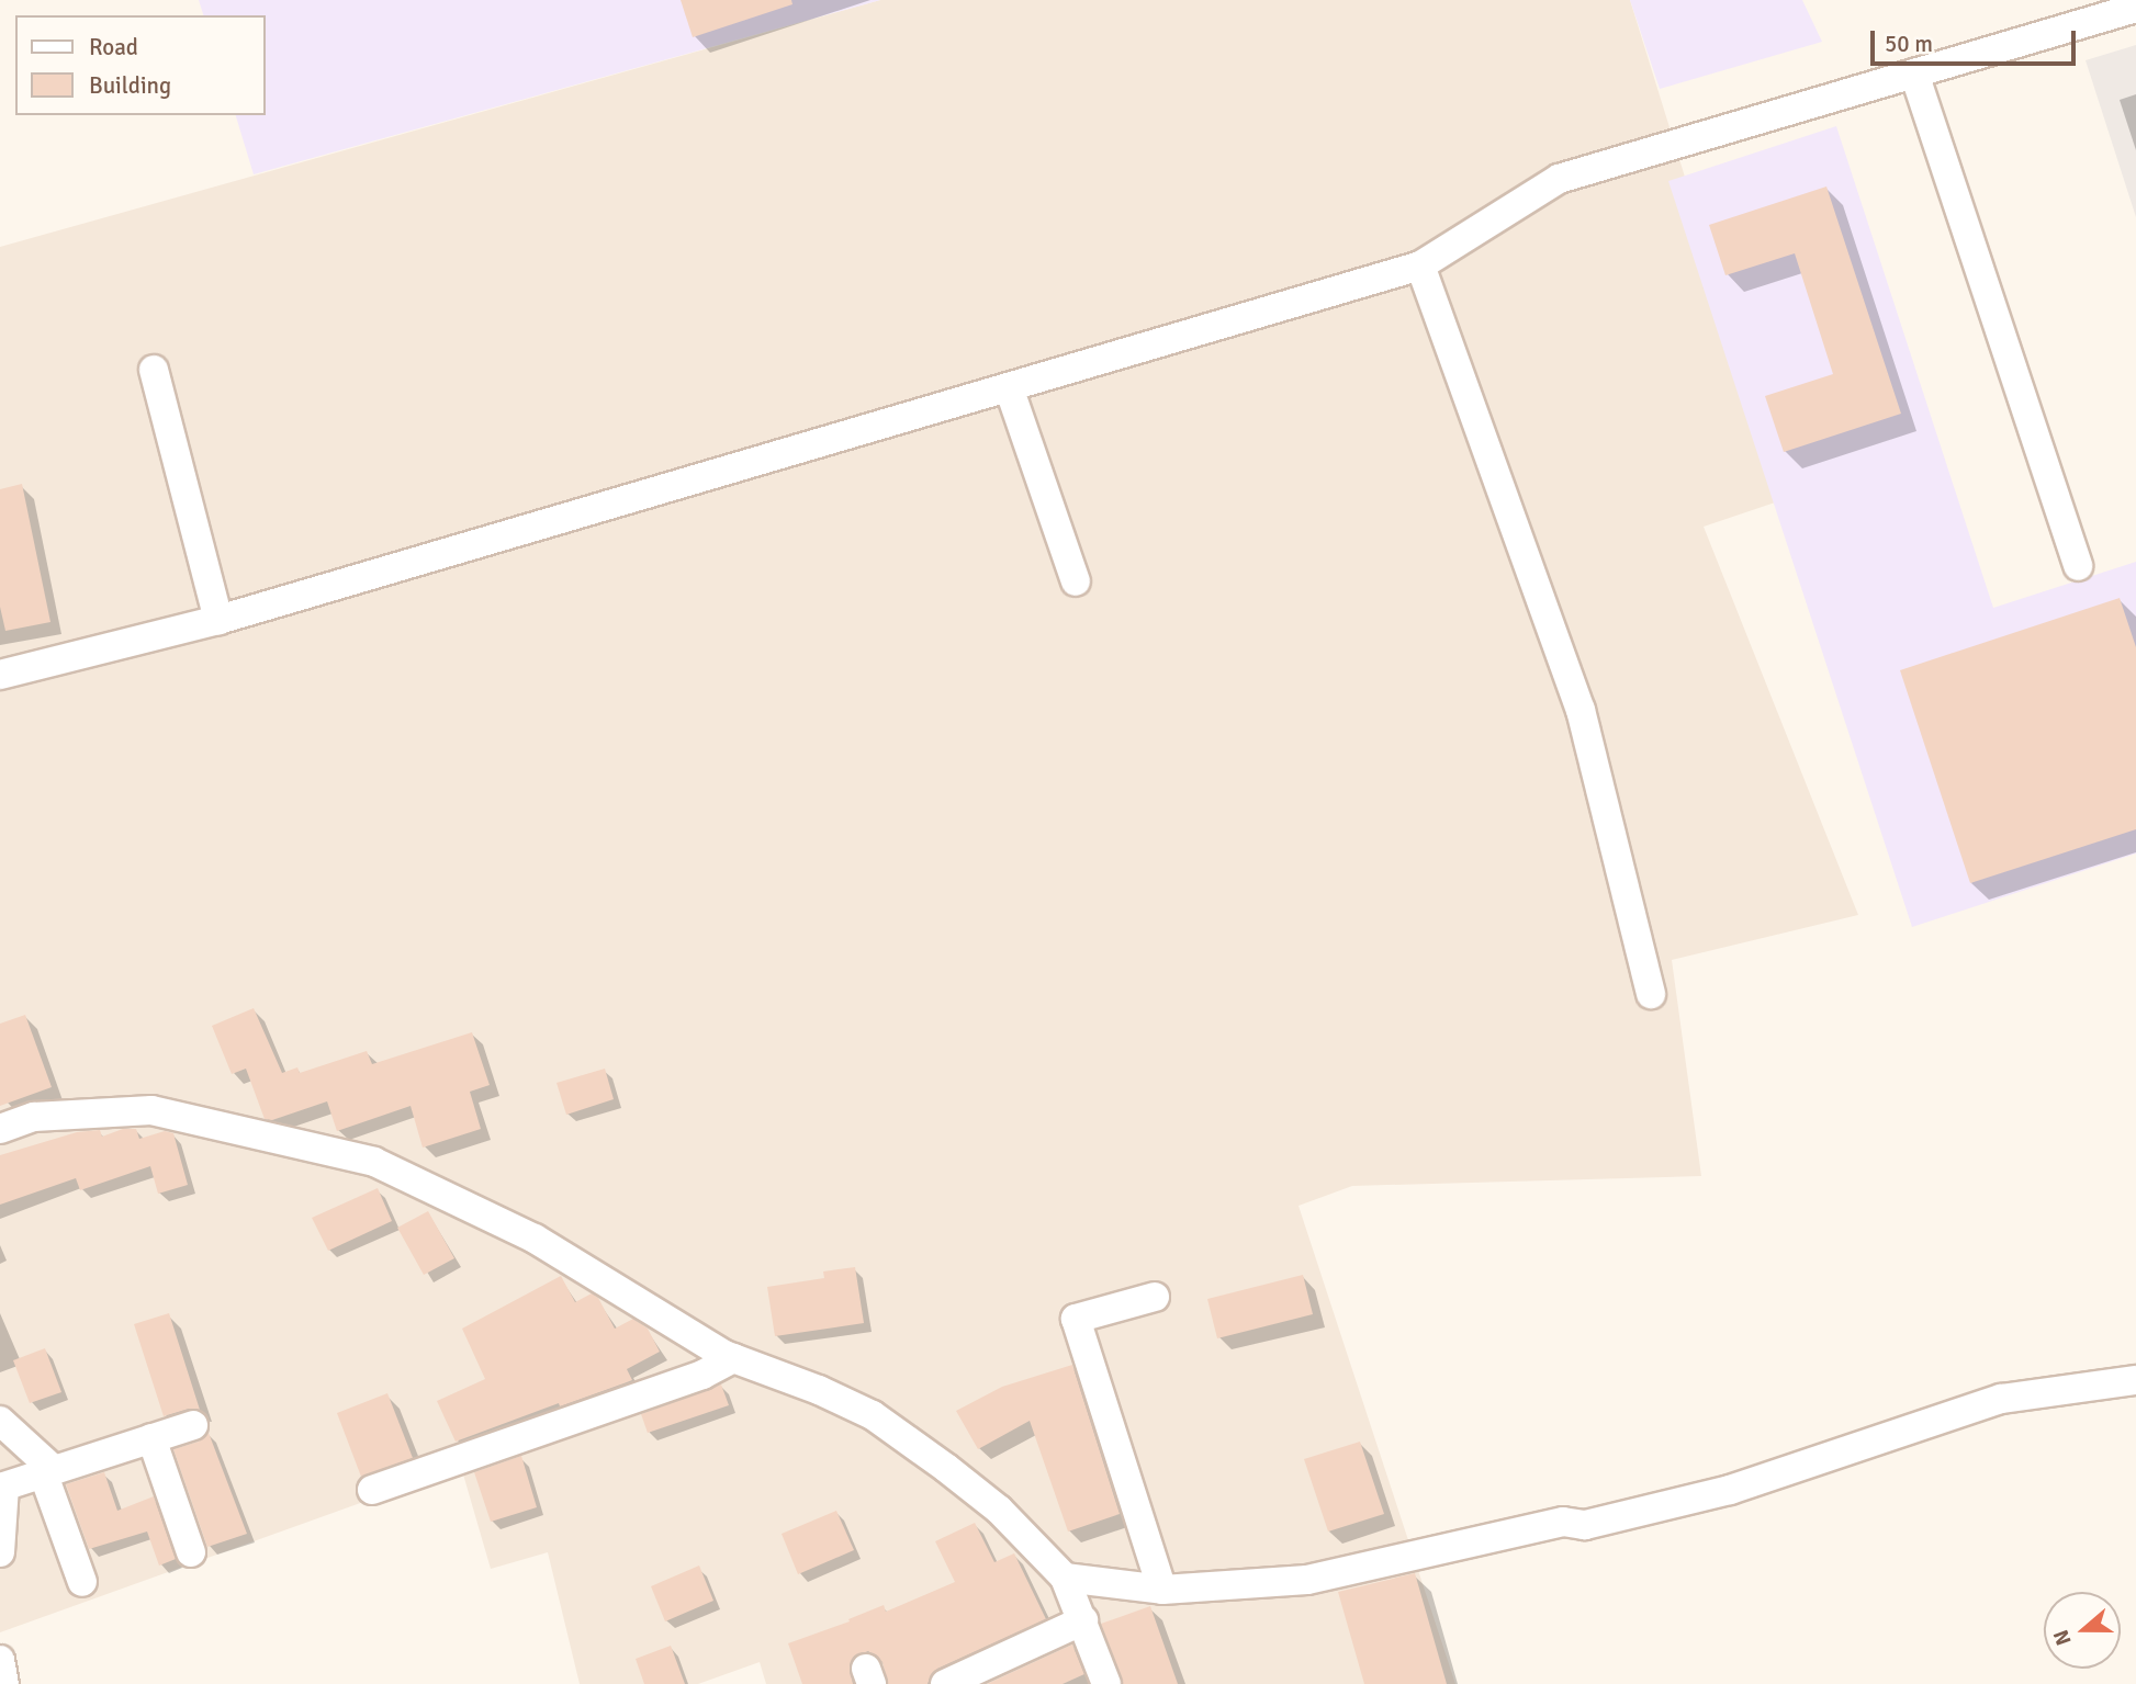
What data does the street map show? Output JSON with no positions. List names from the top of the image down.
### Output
{
  "legend": ["Road", "Building"],
  "scale_bar": "50 m",
  "north": "left"
}
